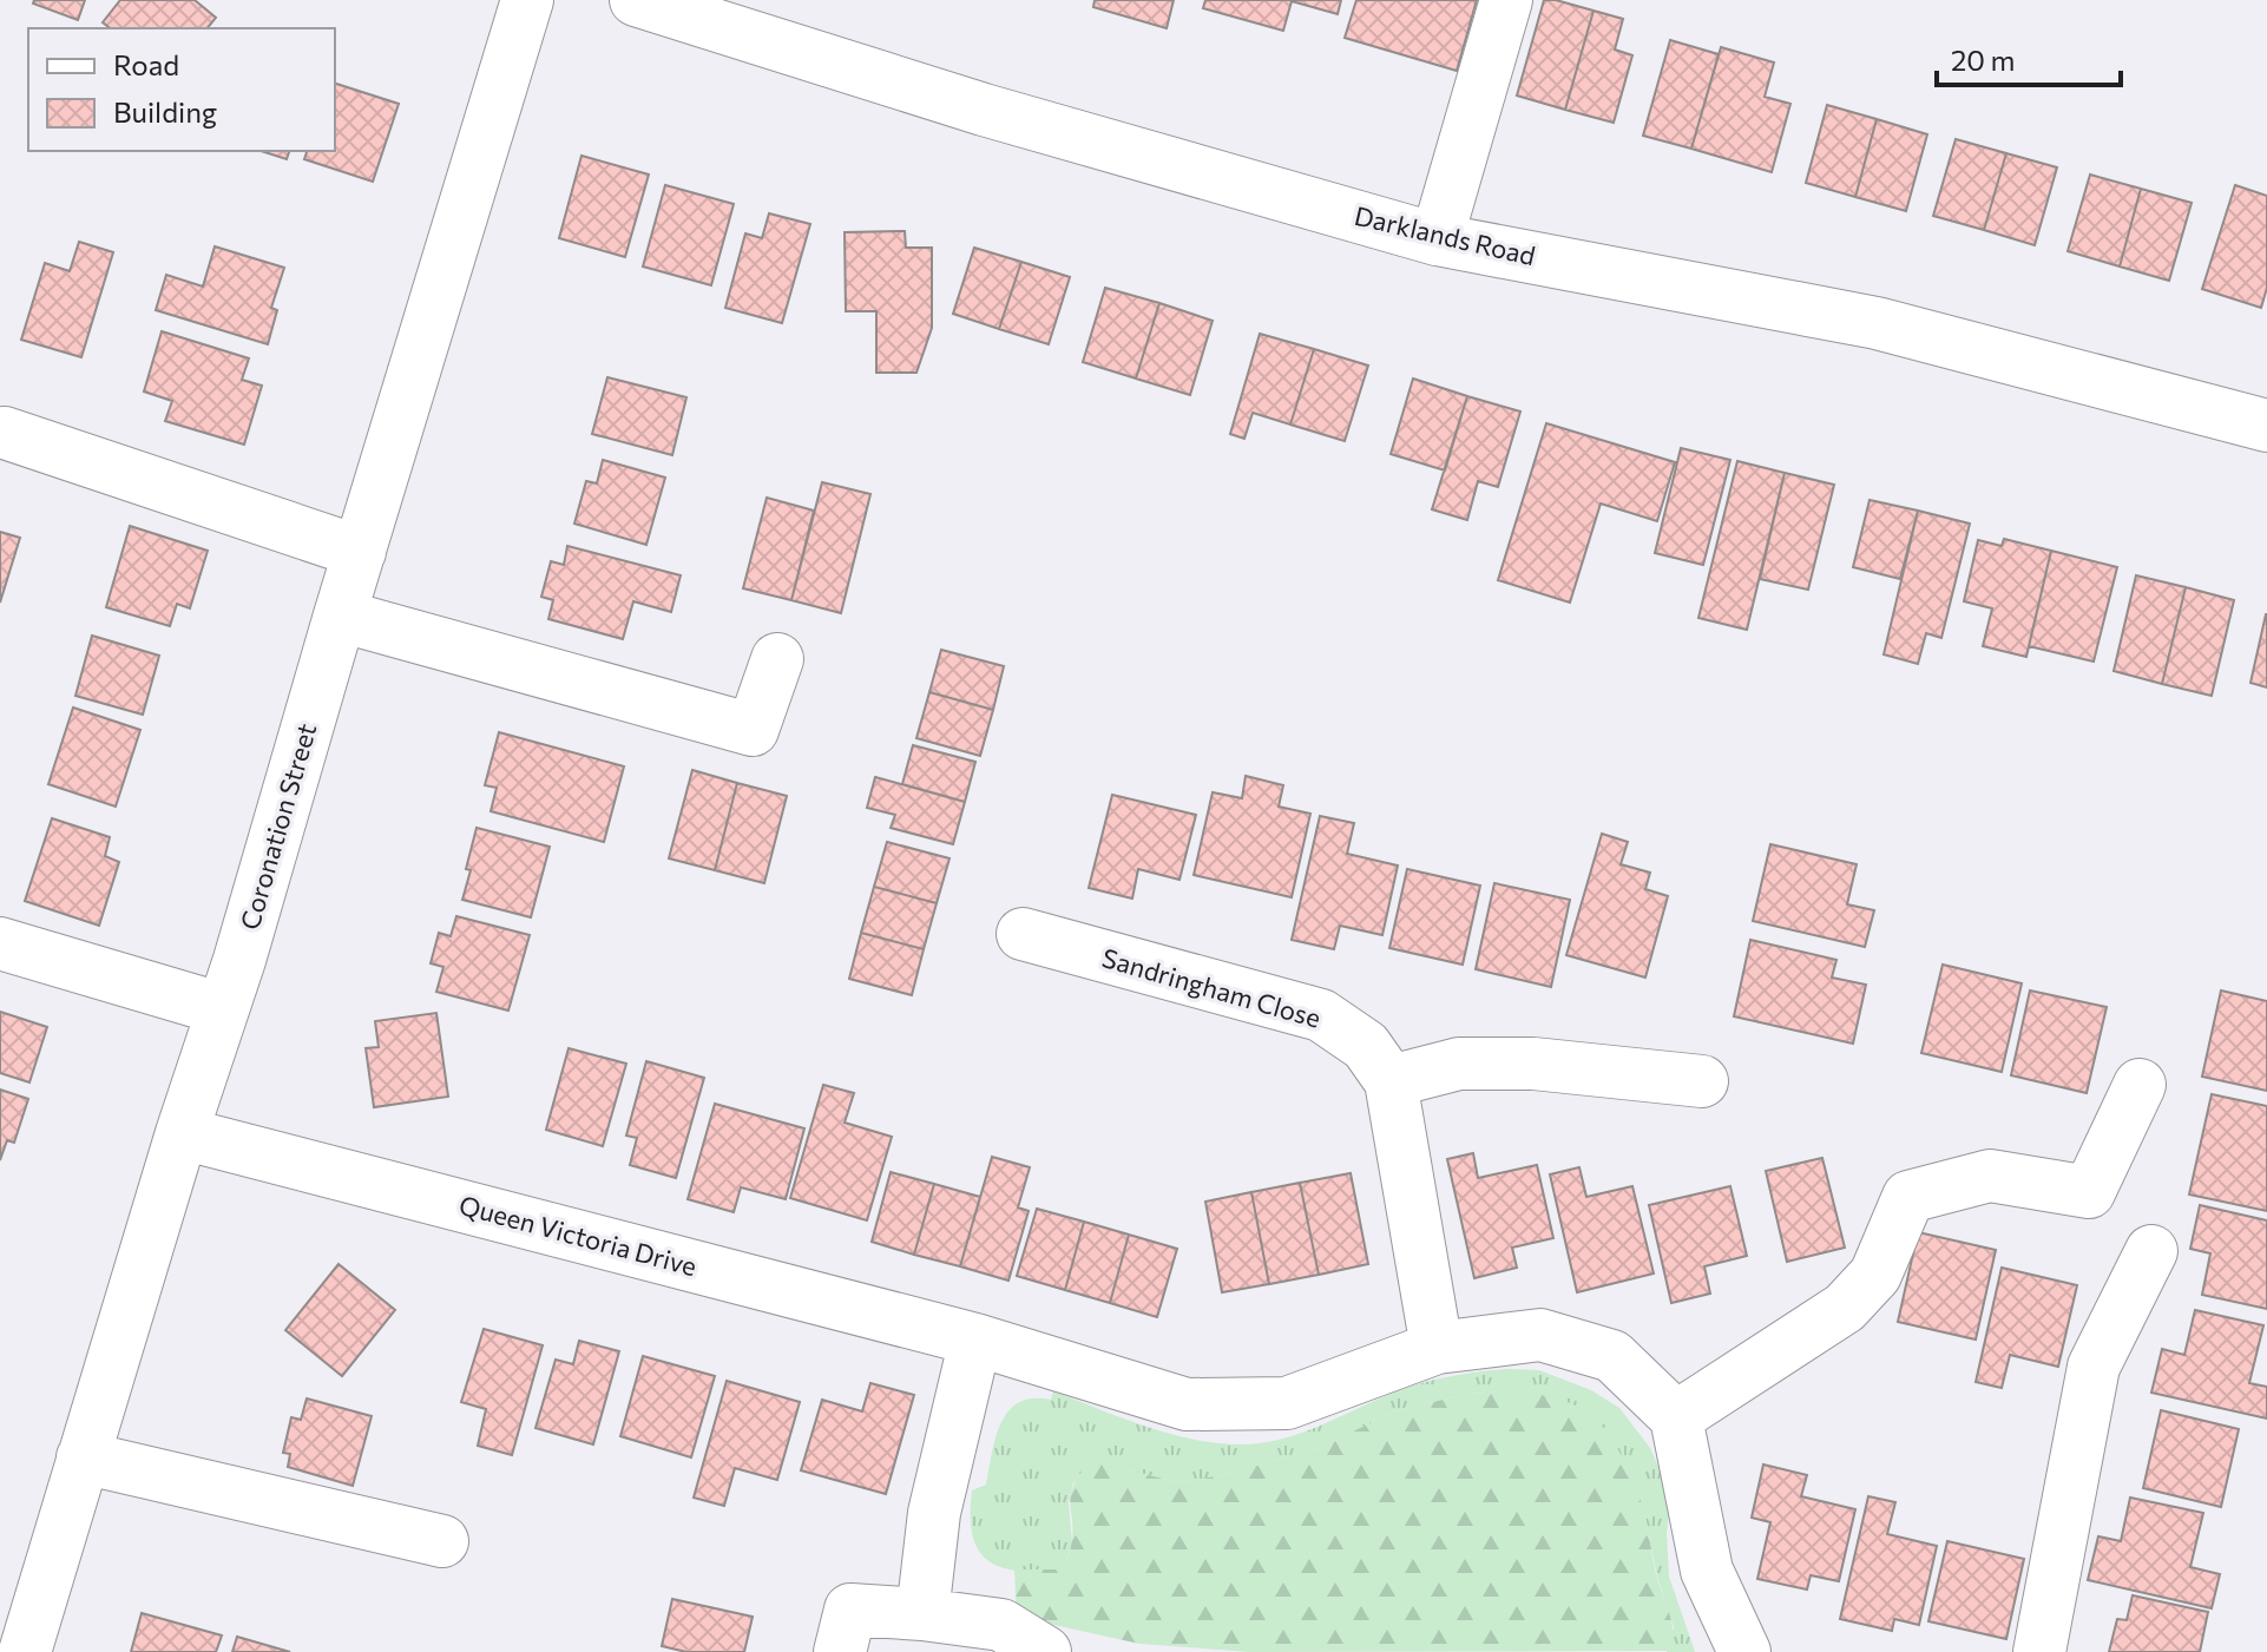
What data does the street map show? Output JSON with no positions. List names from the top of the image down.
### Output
{
  "streets": {
    "street": [
      "Darklands Road",
      "Coronation Street",
      "Sandringham Close",
      "Queen Victoria Drive"
    ]
  },
  "crossings": [
    ["Coronation Street", "Queen Victoria Drive"],
    ["Sandringham Close", "Queen Victoria Drive"]
  ],
  "legend": ["Road", "Building"],
  "scale_bar": "20 m"
}
